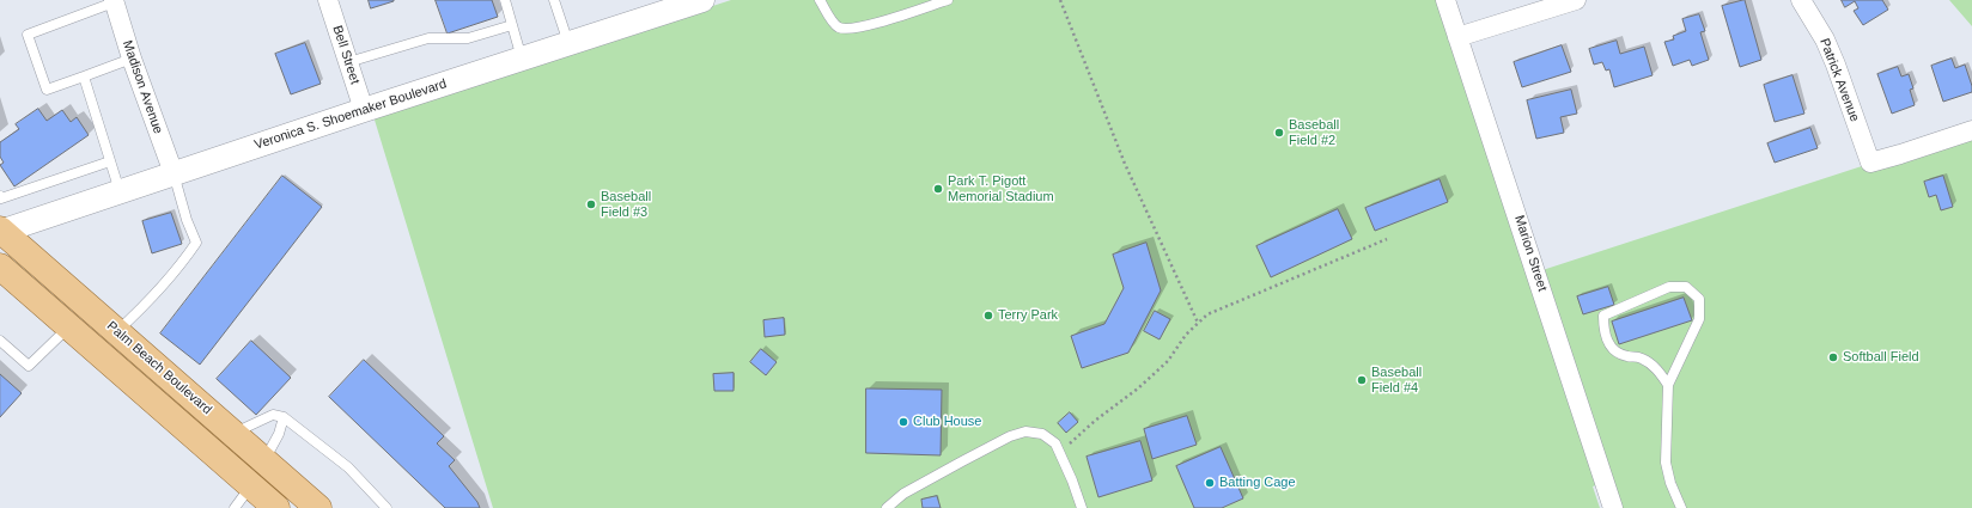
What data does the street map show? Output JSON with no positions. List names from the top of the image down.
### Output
{
  "streets": {
    "main road": ["Palm Beach Boulevard"],
    "street": [
      "Bell Street",
      "Patrick Avenue",
      "Madison Avenue",
      "Veronica S. Shoemaker Boulevard",
      "Marion Street"
    ]
  },
  "crossings": [
    ["Bell Street", "Veronica S. Shoemaker Boulevard"],
    ["Madison Avenue", "Veronica S. Shoemaker Boulevard"],
    ["Veronica S. Shoemaker Boulevard", "Palm Beach Boulevard"]
  ],
  "places": [
    "Baseball Field #2",
    "Park T. Pigott Memorial Stadium",
    "Baseball Field #3",
    "Terry Park",
    "Softball Field",
    "Baseball Field #4",
    "Club House",
    "Batting Cage"
  ]
}
